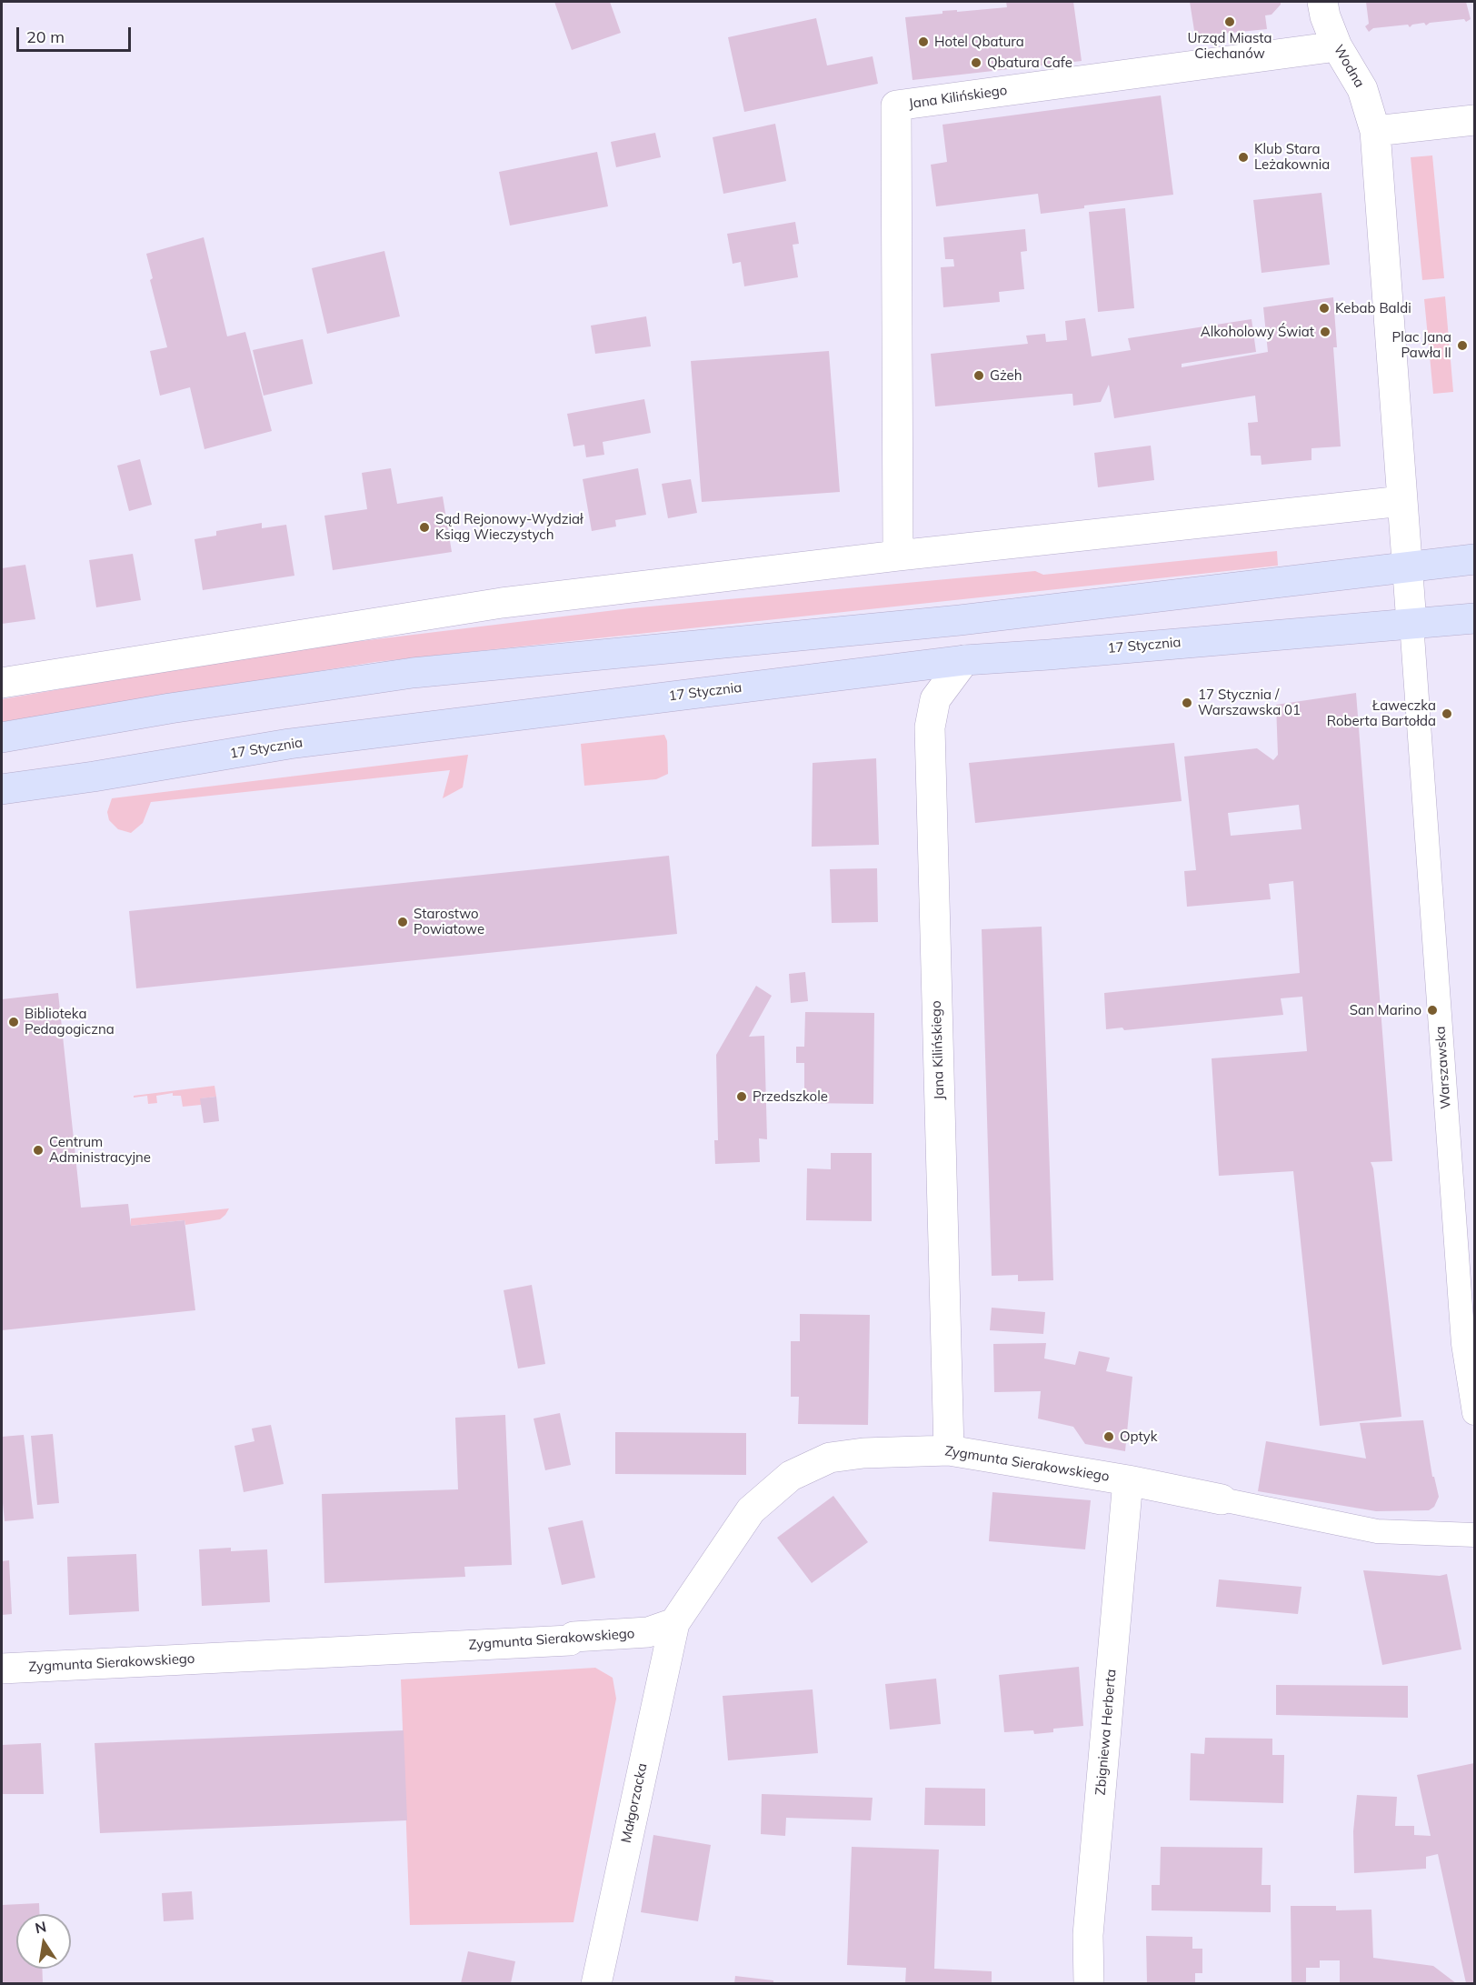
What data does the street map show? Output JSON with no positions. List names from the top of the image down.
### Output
{
  "streets": {
    "main road": ["17 Stycznia"],
    "street": [
      "Wodna",
      "Jana Kilińskiego",
      "Warszawska",
      "Zygmunta Sierakowskiego",
      "Zbigniewa Herberta",
      "Małgorzacka"
    ]
  },
  "crossings": [
    ["Wodna", "Jana Kilińskiego"],
    ["Jana Kilińskiego", "17 Stycznia"],
    ["Jana Kilińskiego", "Zygmunta Sierakowskiego"],
    ["17 Stycznia", "Warszawska"],
    ["Zygmunta Sierakowskiego", "Zbigniewa Herberta"],
    ["Zygmunta Sierakowskiego", "Małgorzacka"]
  ],
  "places": [
    "Urząd Miasta Ciechanów",
    "Hotel Qbatura",
    "Qbatura Cafe",
    "Klub Stara Leżakownia",
    "Kebab Baldi",
    "Alkoholowy Świat",
    "Plac Jana Pawła II",
    "Gżeh",
    "Sąd Rejonowy-Wydział Ksiąg Wieczystych",
    "17 Stycznia / Warszawska 01",
    "Ławeczka Roberta Bartołda",
    "Starostwo Powiatowe",
    "San Marino",
    "Biblioteka Pedagogiczna",
    "Przedszkole",
    "Centrum Administracyjne",
    "Optyk"
  ],
  "scale_bar": "20 m",
  "north": "top"
}
